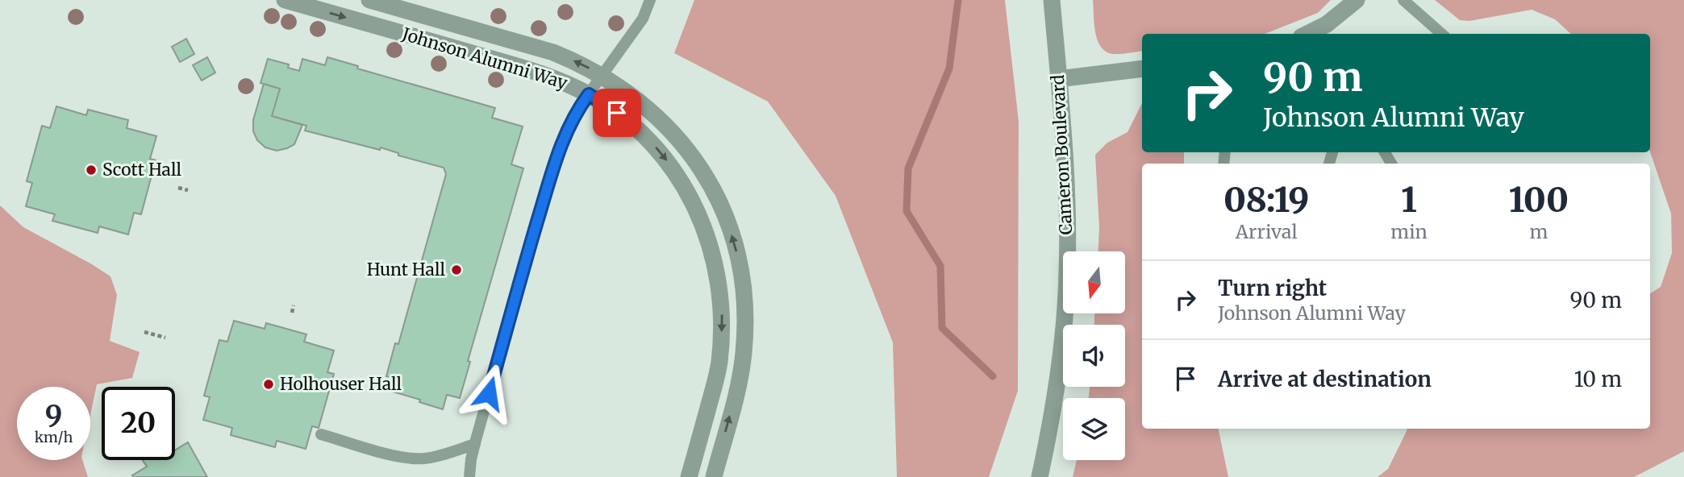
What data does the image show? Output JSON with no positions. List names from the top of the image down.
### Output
{
  "streets": {
    "street": ["Johnson Alumni Way", "Cameron Boulevard"]
  },
  "places": ["Scott Hall", "Hunt Hall", "Holhouser Hall"],
  "north": "bottom",
  "page": {
    "turn": ["90 m", "Johnson Alumni Way"],
    "eta": [
      "08:19",
      "Arrival",
      "1",
      "min",
      "100",
      "m"
    ],
    "list": [
      {
        "name": "Turn right",
        "note": "Johnson Alumni Way",
        "value": "90 m"
      },
      {
        "name": "Arrive at destination",
        "value": "10 m"
      }
    ],
    "speed": "9 km/h",
    "limit": "20"
  }
}
